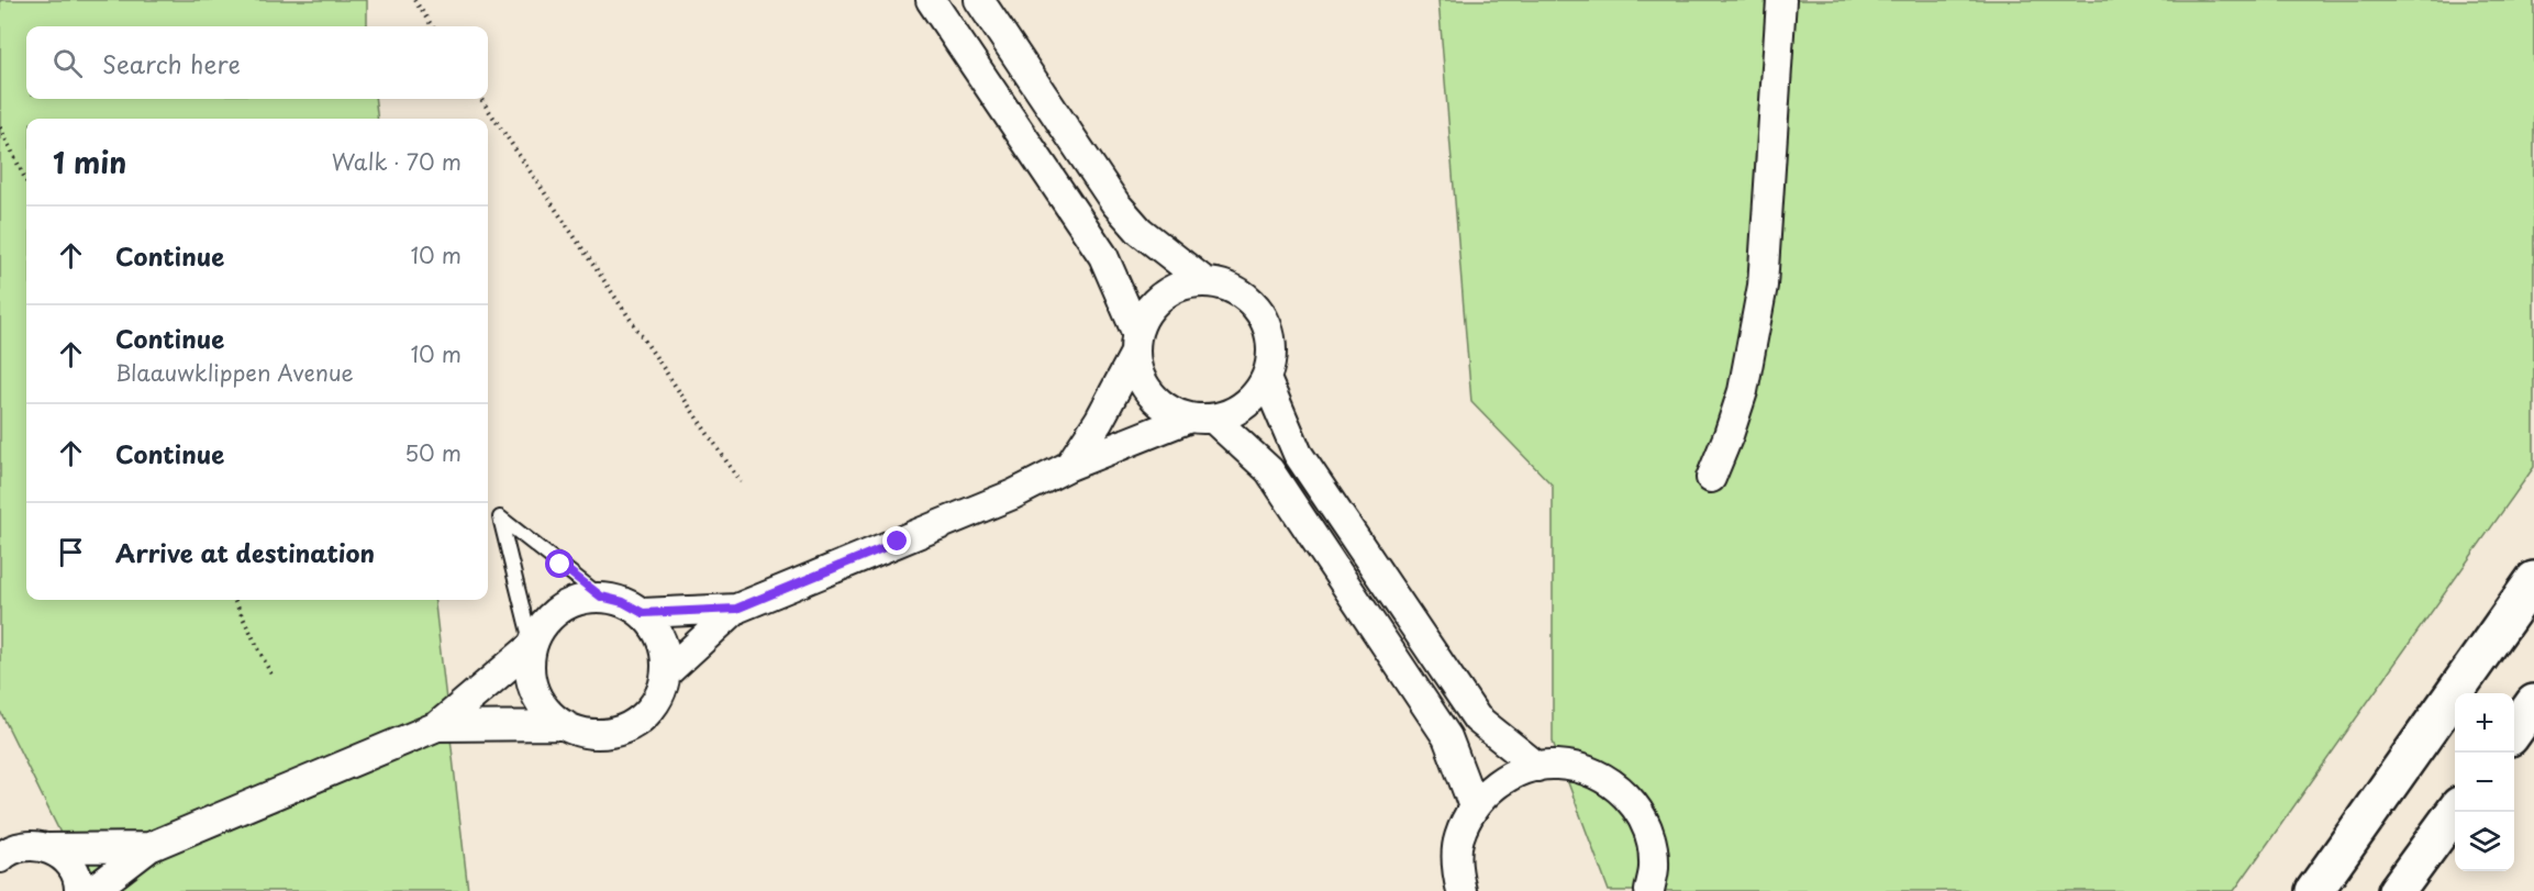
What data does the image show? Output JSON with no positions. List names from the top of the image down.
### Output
{
  "page": {
    "search": "Search here",
    "heading": ["1 min", "Walk · 70 m"],
    "list": [
      ["Continue", "10 m"],
      ["Continue", "Blaauwklippen Avenue", "10 m"],
      ["Continue", "50 m"],
      "Arrive at destination"
    ],
    "map_buttons": ["+", "−"]
  }
}
